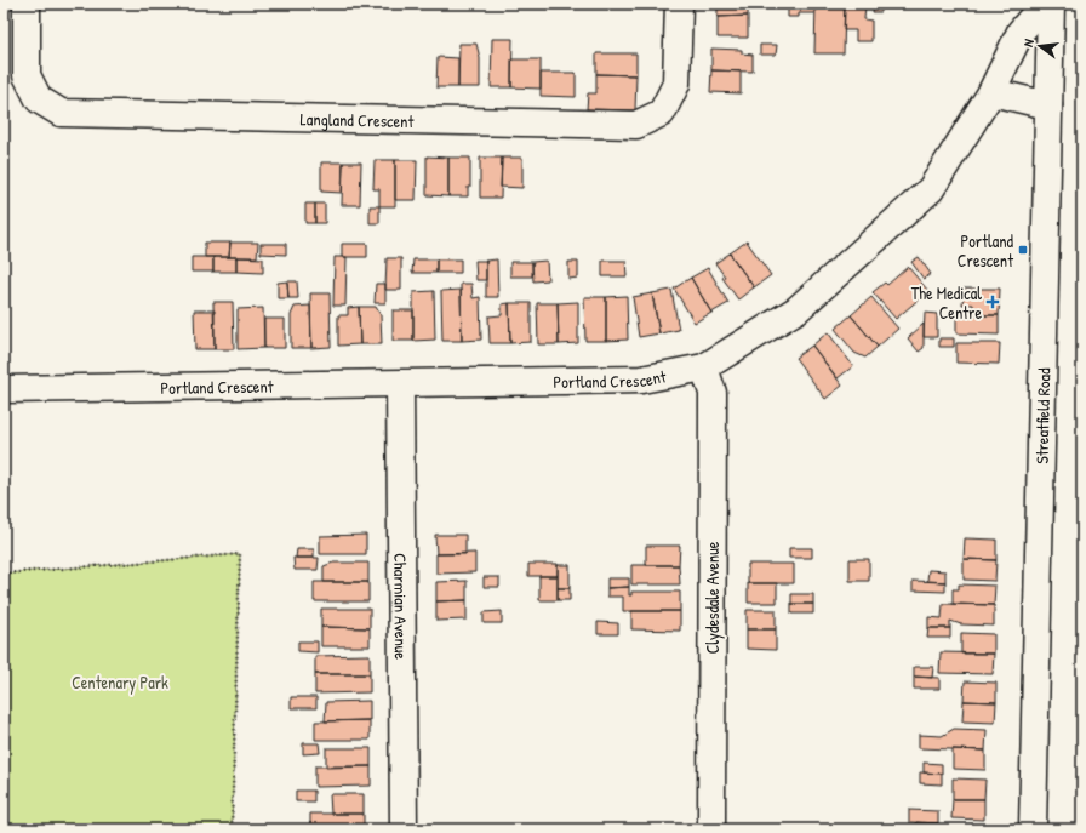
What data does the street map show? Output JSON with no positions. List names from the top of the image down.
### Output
{
  "streets": {
    "street": [
      "Langland Crescent",
      "Portland Crescent",
      "Streatfield Road",
      "Clydesdale Avenue",
      "Charmian Avenue"
    ]
  },
  "crossings": [
    ["Portland Crescent", "Streatfield Road"],
    ["Portland Crescent", "Clydesdale Avenue"],
    ["Portland Crescent", "Charmian Avenue"]
  ],
  "parks": ["Centenary Park"],
  "places": {
    "transit": ["Portland Crescent"],
    "health": ["The Medical Centre"]
  },
  "north": "left"
}
